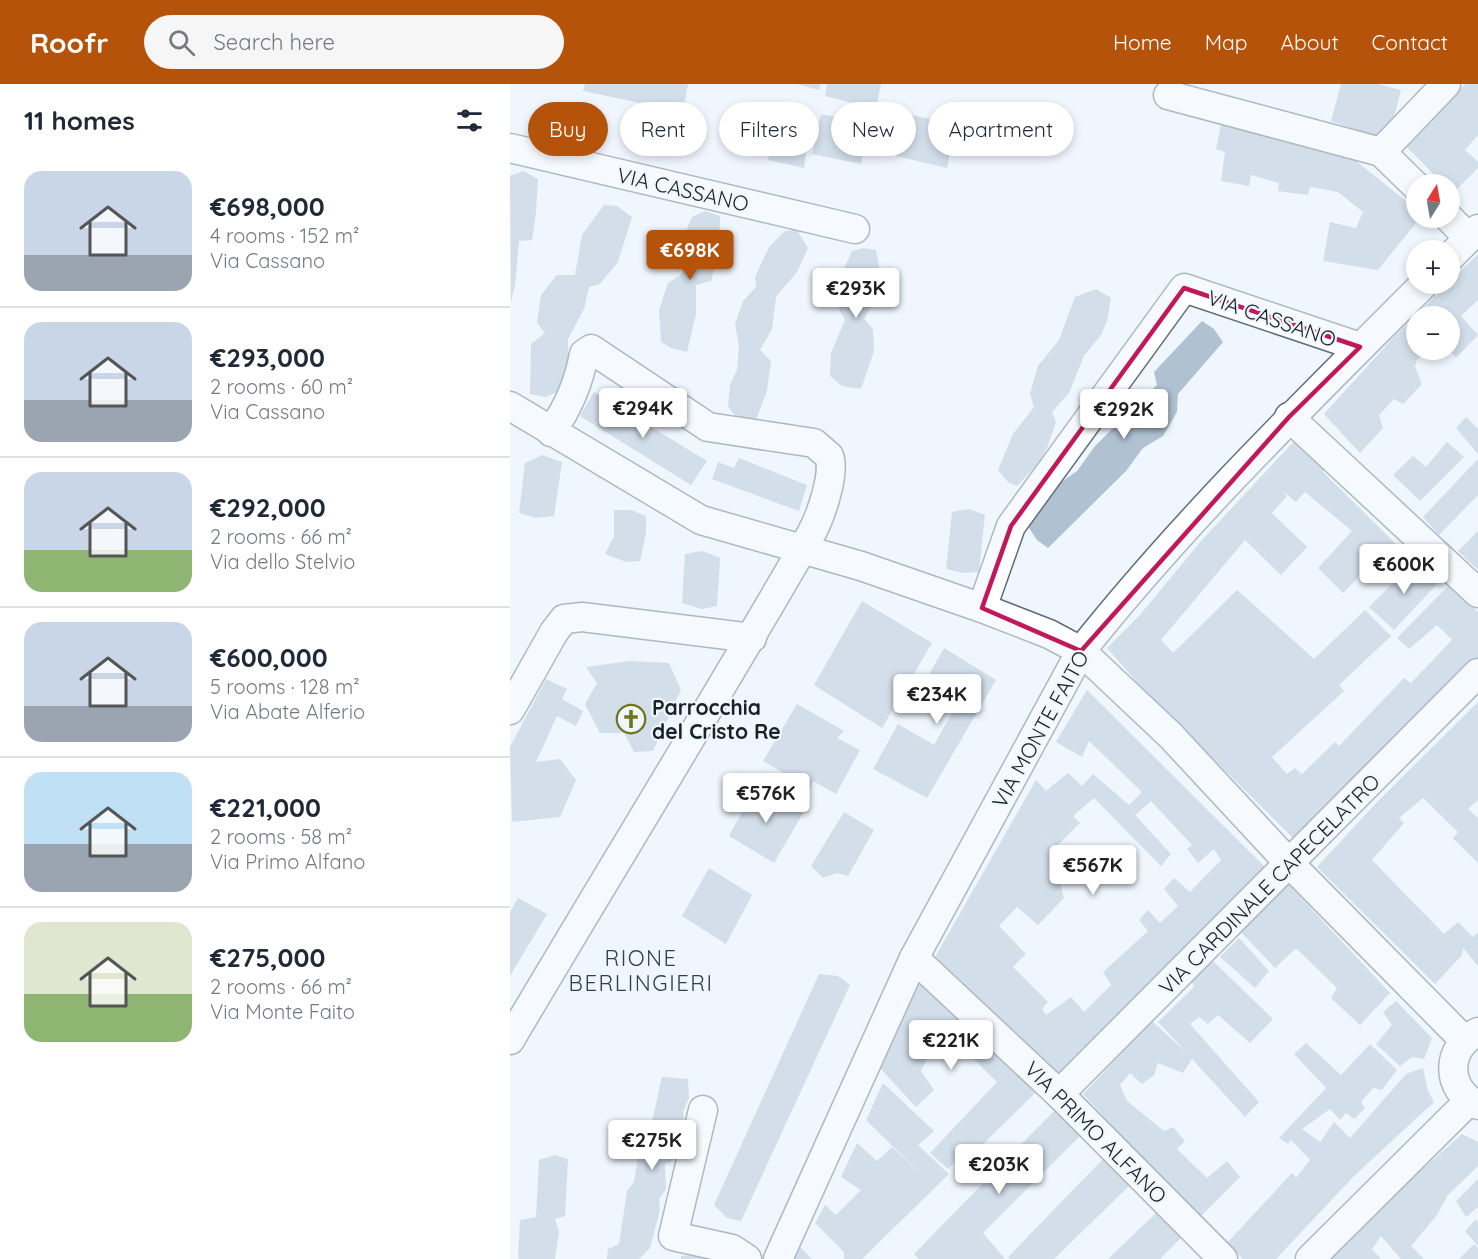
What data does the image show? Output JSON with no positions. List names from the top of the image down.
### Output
{
  "streets": {
    "street": [
      "VIA CASSANO",
      "VIA MONTE FAITO",
      "VIA CARDINALE CAPECELATRO",
      "VIA PRIMO ALFANO"
    ]
  },
  "crossings": [
    ["VIA CASSANO", "VIA MONTE FAITO"],
    ["VIA MONTE FAITO", "VIA PRIMO ALFANO"],
    ["VIA CARDINALE CAPECELATRO", "VIA PRIMO ALFANO"]
  ],
  "districts": ["RIONE BERLINGIERI"],
  "places": {
    "church": ["Parrocchia del Cristo Re"]
  },
  "north": "top",
  "page": {
    "header": "Roofr",
    "search": "Search here",
    "nav": [
      "Home",
      "Map",
      "About",
      "Contact"
    ],
    "heading": "11 homes",
    "chip": [
      "Buy",
      "Rent",
      "Filters",
      "New",
      "Apartment"
    ],
    "list": [
      {
        "name": "€698,000",
        "note": "4 rooms · 152 m² · Via Cassano"
      },
      {
        "name": "€293,000",
        "note": "2 rooms · 60 m² · Via Cassano"
      },
      {
        "name": "€292,000",
        "note": "2 rooms · 66 m² · Via dello Stelvio"
      },
      {
        "name": "€600,000",
        "note": "5 rooms · 128 m² · Via Abate Alferio"
      },
      {
        "name": "€221,000",
        "note": "2 rooms · 58 m² · Via Primo Alfano"
      },
      {
        "name": "€275,000",
        "note": "2 rooms · 66 m² · Via Monte Faito"
      }
    ],
    "map_buttons": ["+", "−"],
    "price": [
      "€698K",
      "€293K",
      "€294K",
      "€292K",
      "€600K",
      "€234K",
      "€576K",
      "€567K",
      "€221K",
      "€275K",
      "€203K"
    ]
  }
}
